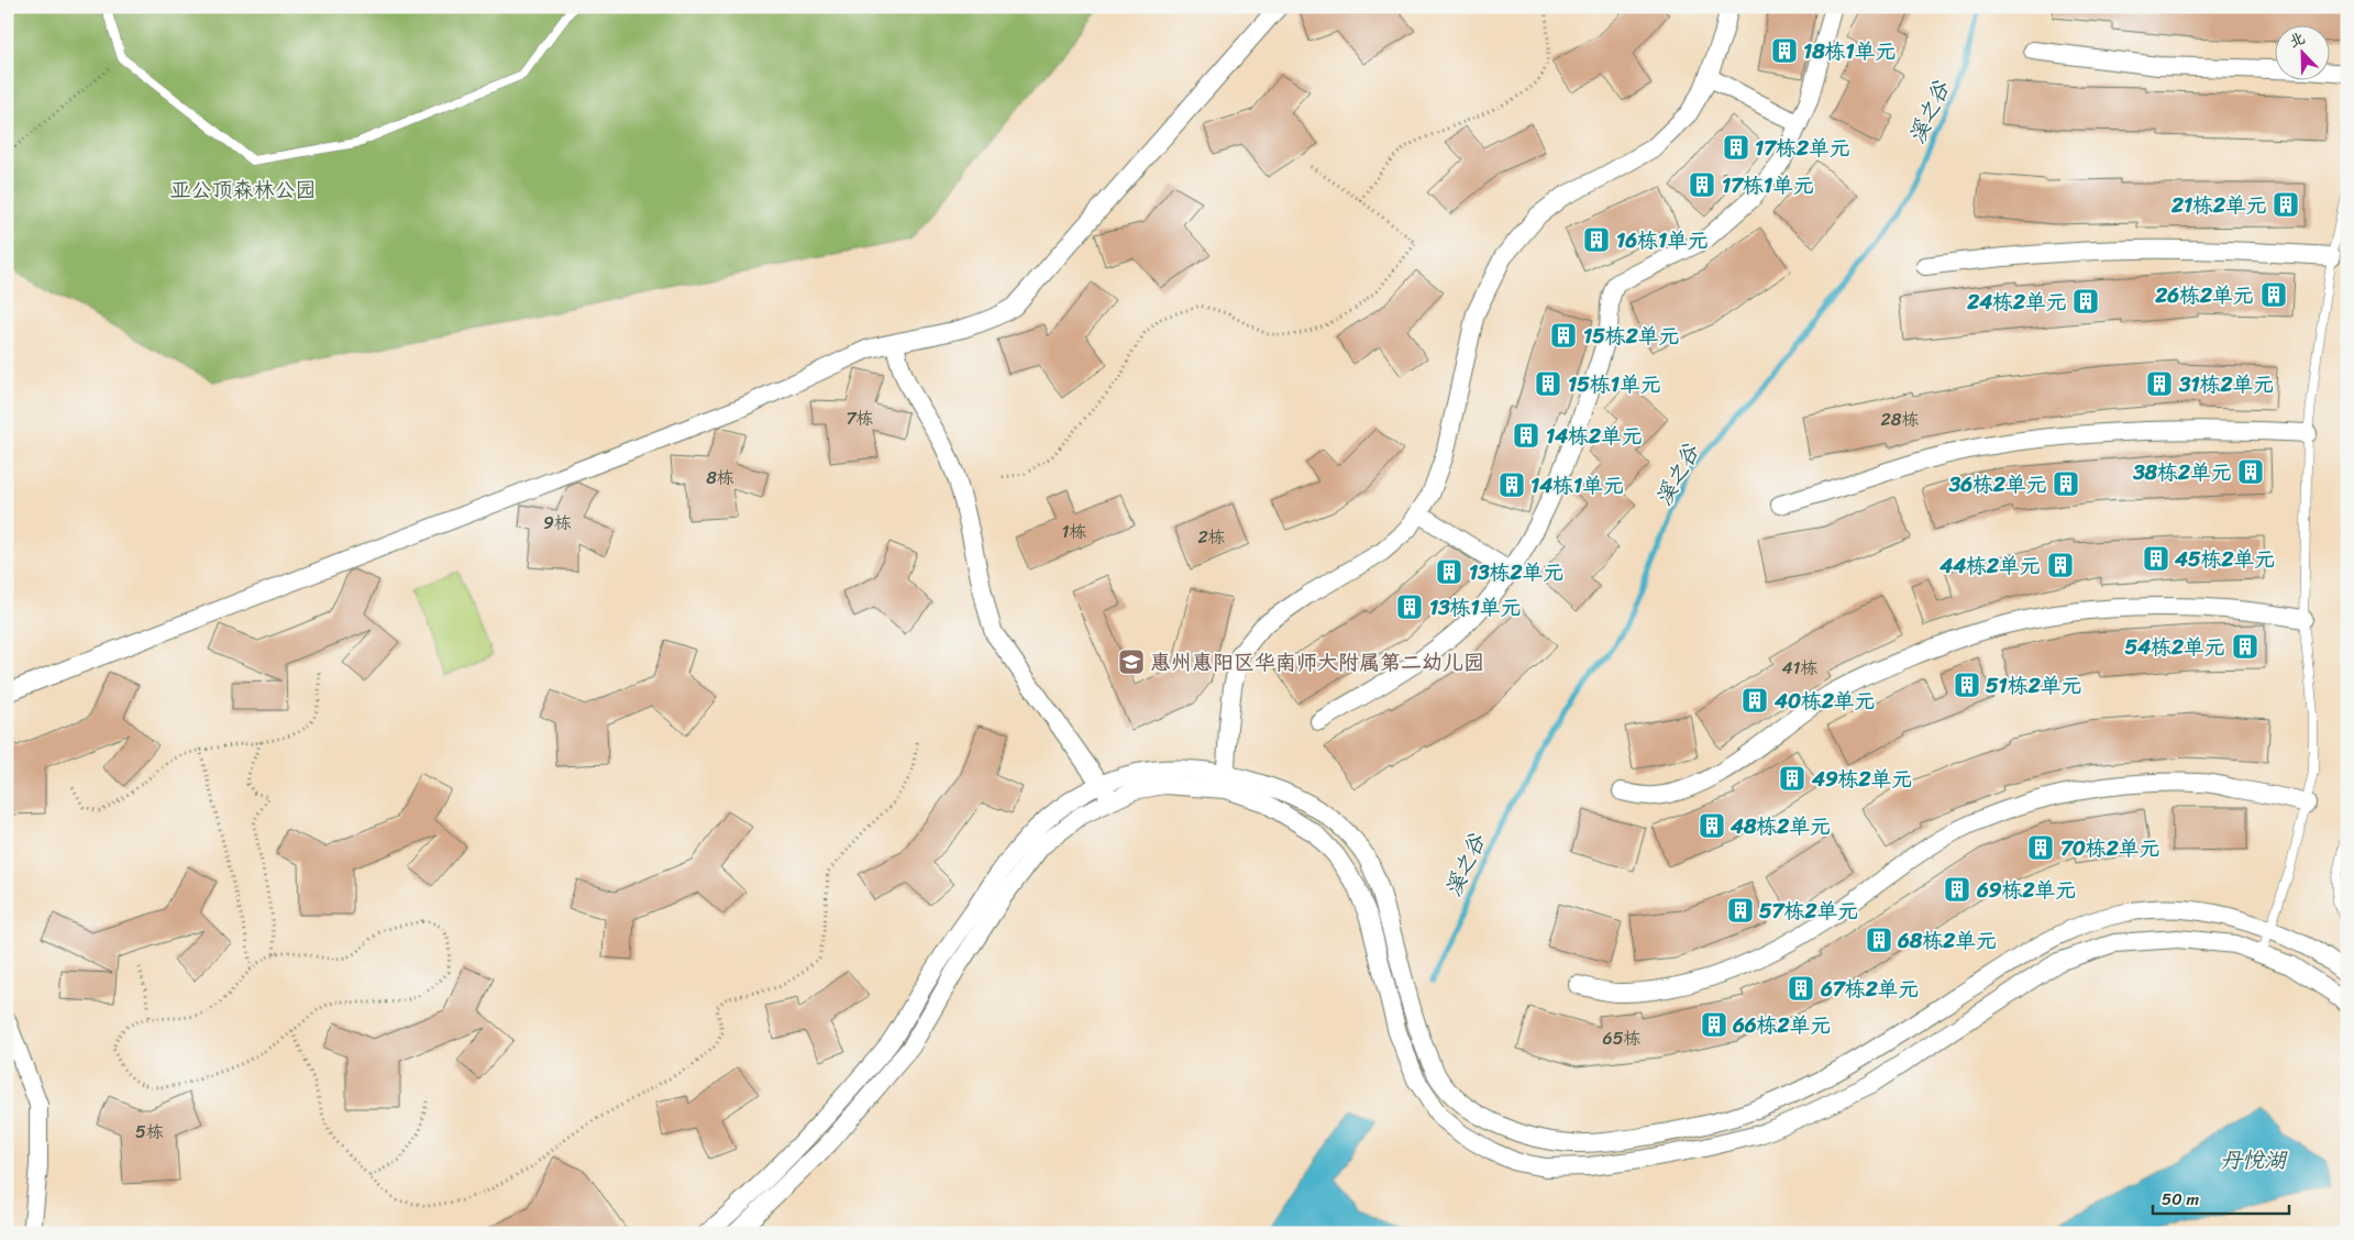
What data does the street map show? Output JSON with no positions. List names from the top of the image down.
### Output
{
  "water": ["溪之谷", "丹悦湖"],
  "parks": ["亚公顶森林公园"],
  "places": {
    "building": [
      "18栋1单元",
      "17栋2单元",
      "17栋1单元",
      "21栋2单元",
      "16栋1单元",
      "26栋2单元",
      "24栋2单元",
      "15栋2单元",
      "15栋1单元",
      "31栋2单元",
      "14栋2单元",
      "38栋2单元",
      "36栋2单元",
      "14栋1单元",
      "45栋2单元",
      "44栋2单元",
      "13栋2单元",
      "13栋1单元",
      "54栋2单元",
      "51栋2单元",
      "40栋2单元",
      "49栋2单元",
      "48栋2单元",
      "70栋2单元",
      "69栋2单元",
      "57栋2单元",
      "68栋2单元",
      "67栋2单元",
      "66栋2单元"
    ],
    "school or university": ["惠州惠阳区华南师大附属第二幼儿园"]
  },
  "house_numbers": [
    "7栋",
    "28栋",
    "8栋",
    "9栋",
    "1栋",
    "2栋",
    "41栋",
    "65栋",
    "5栋"
  ],
  "scale_bar": "50 m",
  "north": "top left"
}
